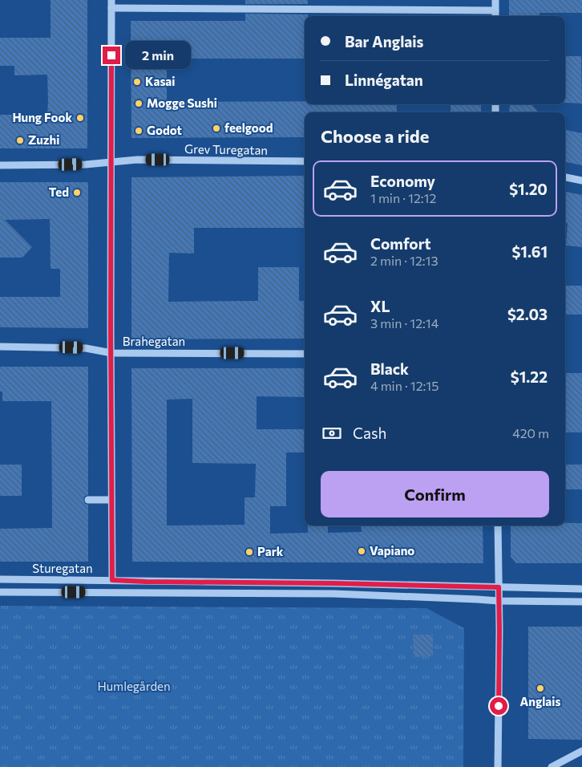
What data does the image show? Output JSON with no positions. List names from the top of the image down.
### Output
{
  "streets": {
    "street": ["Grev Turegatan", "Brahegatan", "Sturegatan"]
  },
  "parks": ["Humlegården"],
  "places": [
    "Kasai",
    "Mogge Sushi",
    "Hung Fook",
    "feelgood",
    "Godot",
    "Zuzhi",
    "Ted",
    "Vapiano",
    "Park",
    "Anglais"
  ],
  "page": {
    "banner": ["Bar Anglais", "Linnégatan"],
    "bubble": "2 min",
    "heading": "Choose a ride",
    "list": [
      {
        "name": "Economy",
        "note": "1 min · 12:12",
        "value": "$1.20"
      },
      {
        "name": "Comfort",
        "note": "2 min · 12:13",
        "value": "$1.61"
      },
      {
        "name": "XL",
        "note": "3 min · 12:14",
        "value": "$2.03"
      },
      {
        "name": "Black",
        "note": "4 min · 12:15",
        "value": "$1.22"
      }
    ],
    "pay": ["Cash", "420 m"],
    "buttons": "Confirm"
  }
}
